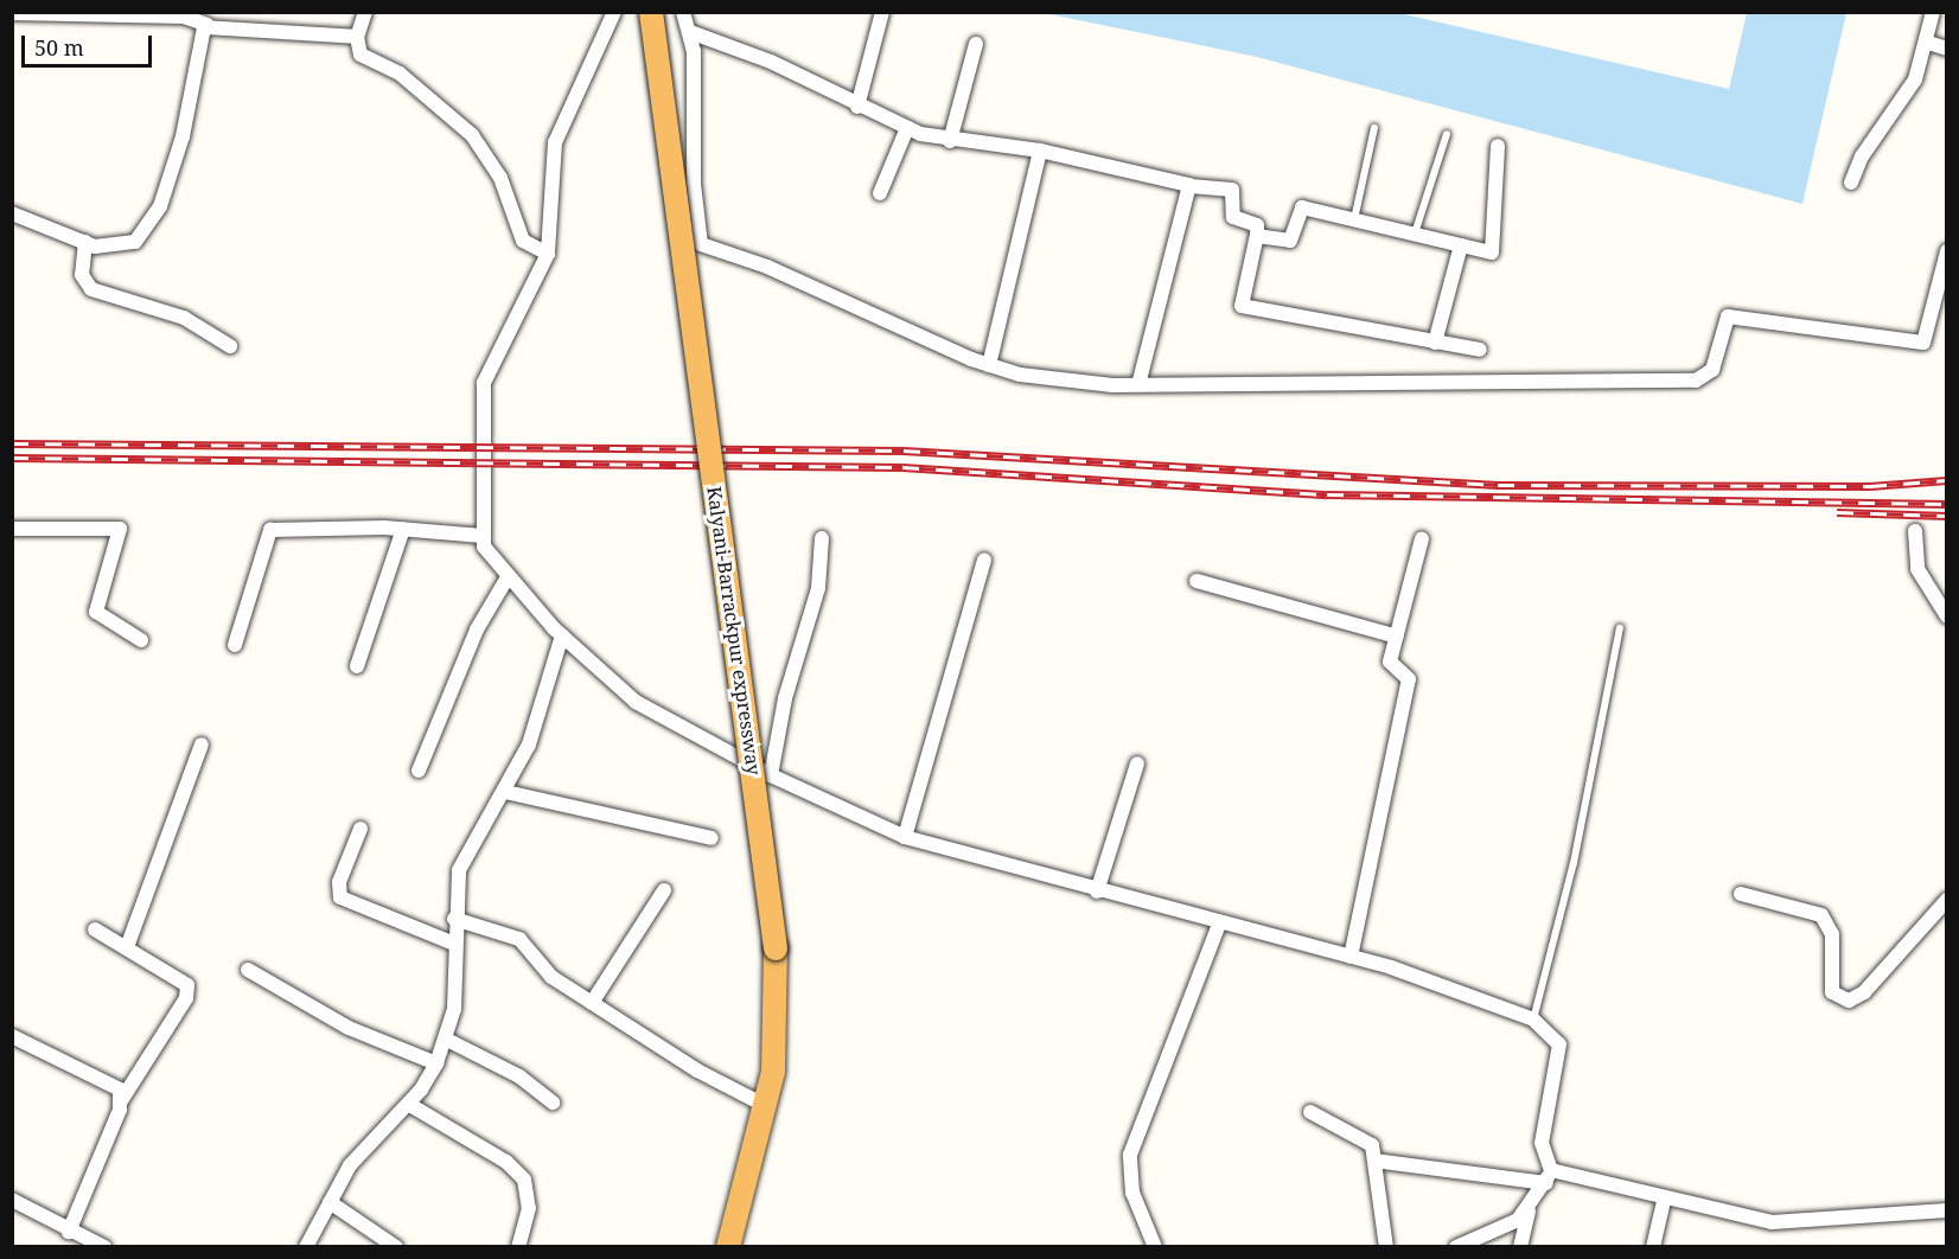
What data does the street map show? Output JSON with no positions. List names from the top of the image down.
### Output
{
  "streets": {
    "highway": ["Kalyani-Barrackpur expressway"]
  },
  "scale_bar": "50 m"
}
